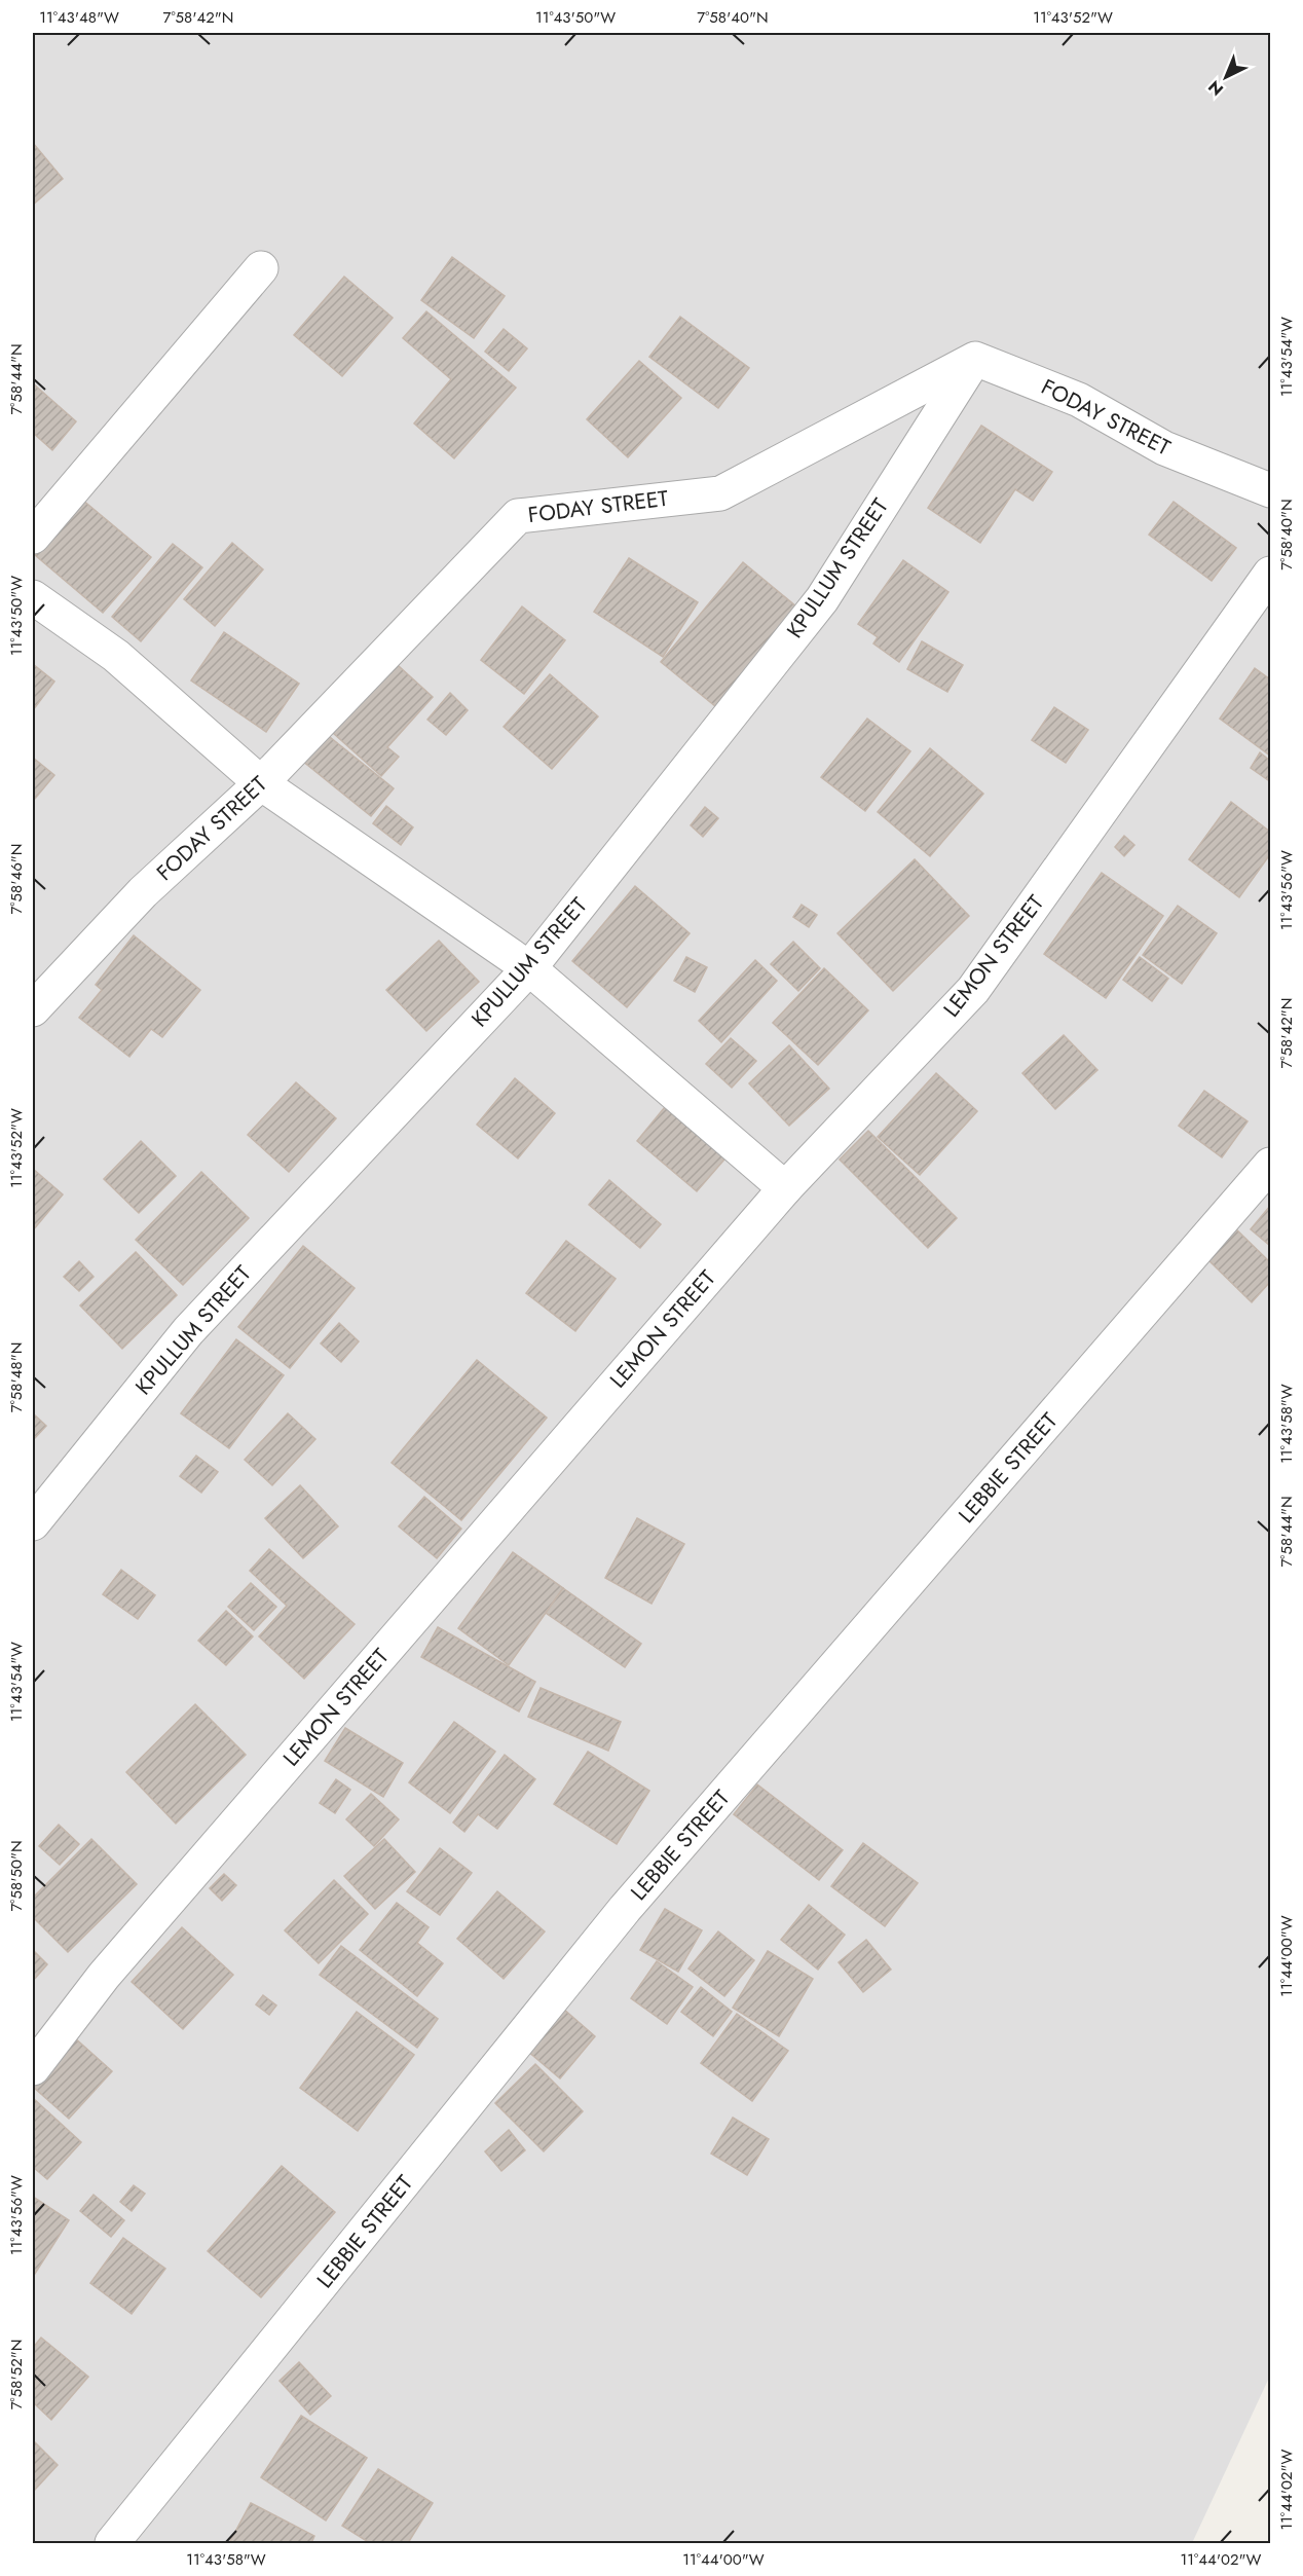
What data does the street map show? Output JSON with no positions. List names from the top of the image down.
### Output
{
  "streets": {
    "street": [
      "FODAY STREET",
      "KPULLUM STREET",
      "LEMON STREET",
      "LEBBIE STREET"
    ]
  },
  "crossings": [
    ["FODAY STREET", "KPULLUM STREET"]
  ],
  "north": "bottom left",
  "coordinates": [
    "11°43'48\"W",
    "7°58'42\"N",
    "11°43'50\"W",
    "7°58'40\"N",
    "11°43'52\"W",
    "11°43'54\"W",
    "7°58'44\"N",
    "7°58'46\"N",
    "11°43'56\"W",
    "7°58'48\"N",
    "11°43'58\"W",
    "7°58'50\"N",
    "11°44'00\"W",
    "7°58'52\"N",
    "11°44'02\"W"
  ]
}
